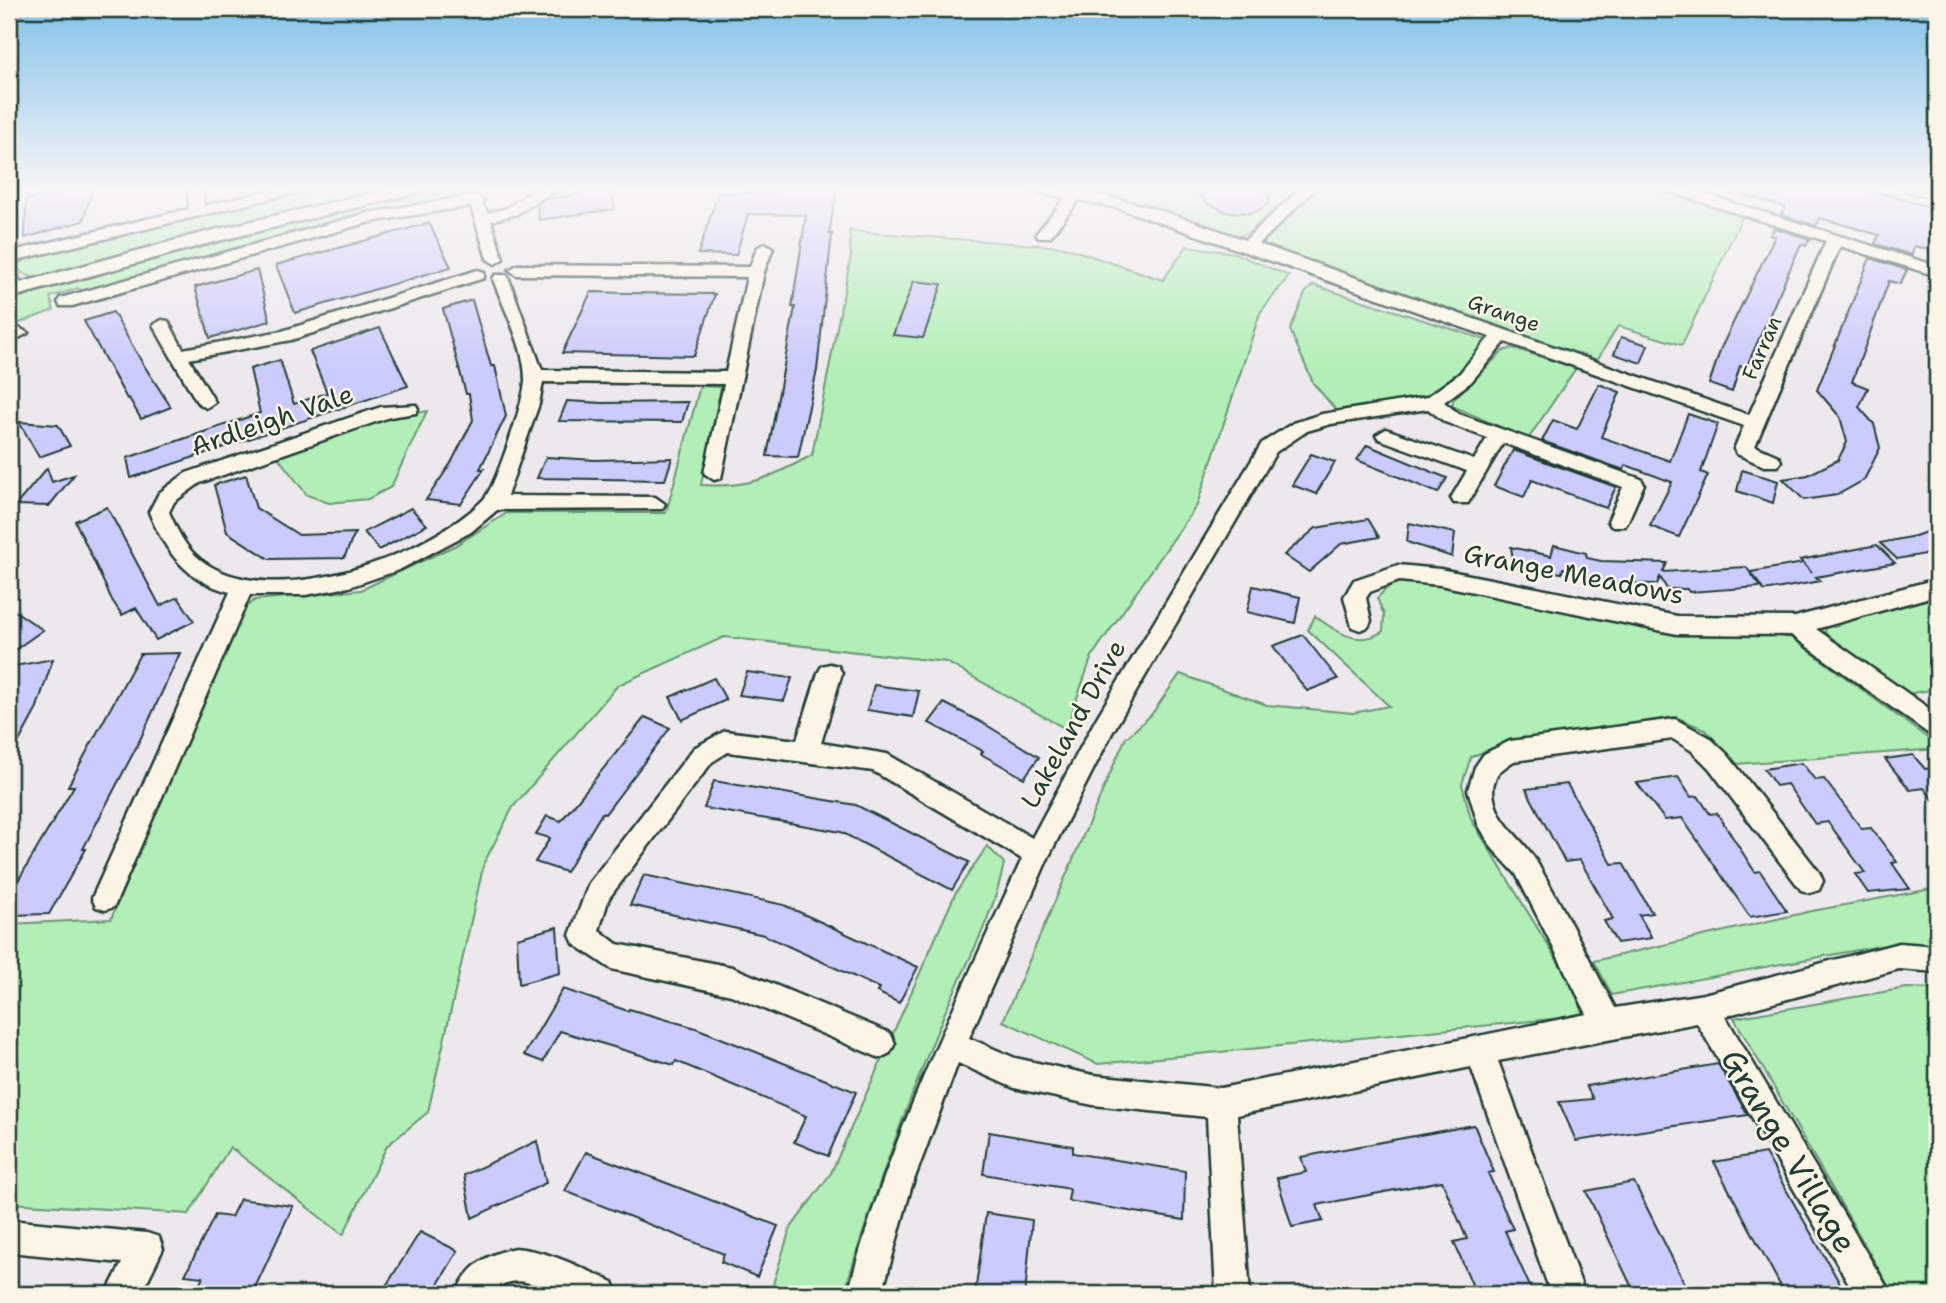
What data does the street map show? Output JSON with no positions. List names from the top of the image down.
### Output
{
  "streets": {
    "street": [
      "Grange",
      "Farran",
      "Ardleigh Vale",
      "Grange Meadows",
      "Lakeland Drive",
      "Grange Village"
    ]
  },
  "crossings": [
    ["Grange", "Farran"],
    ["Grange", "Lakeland Drive"]
  ]
}
